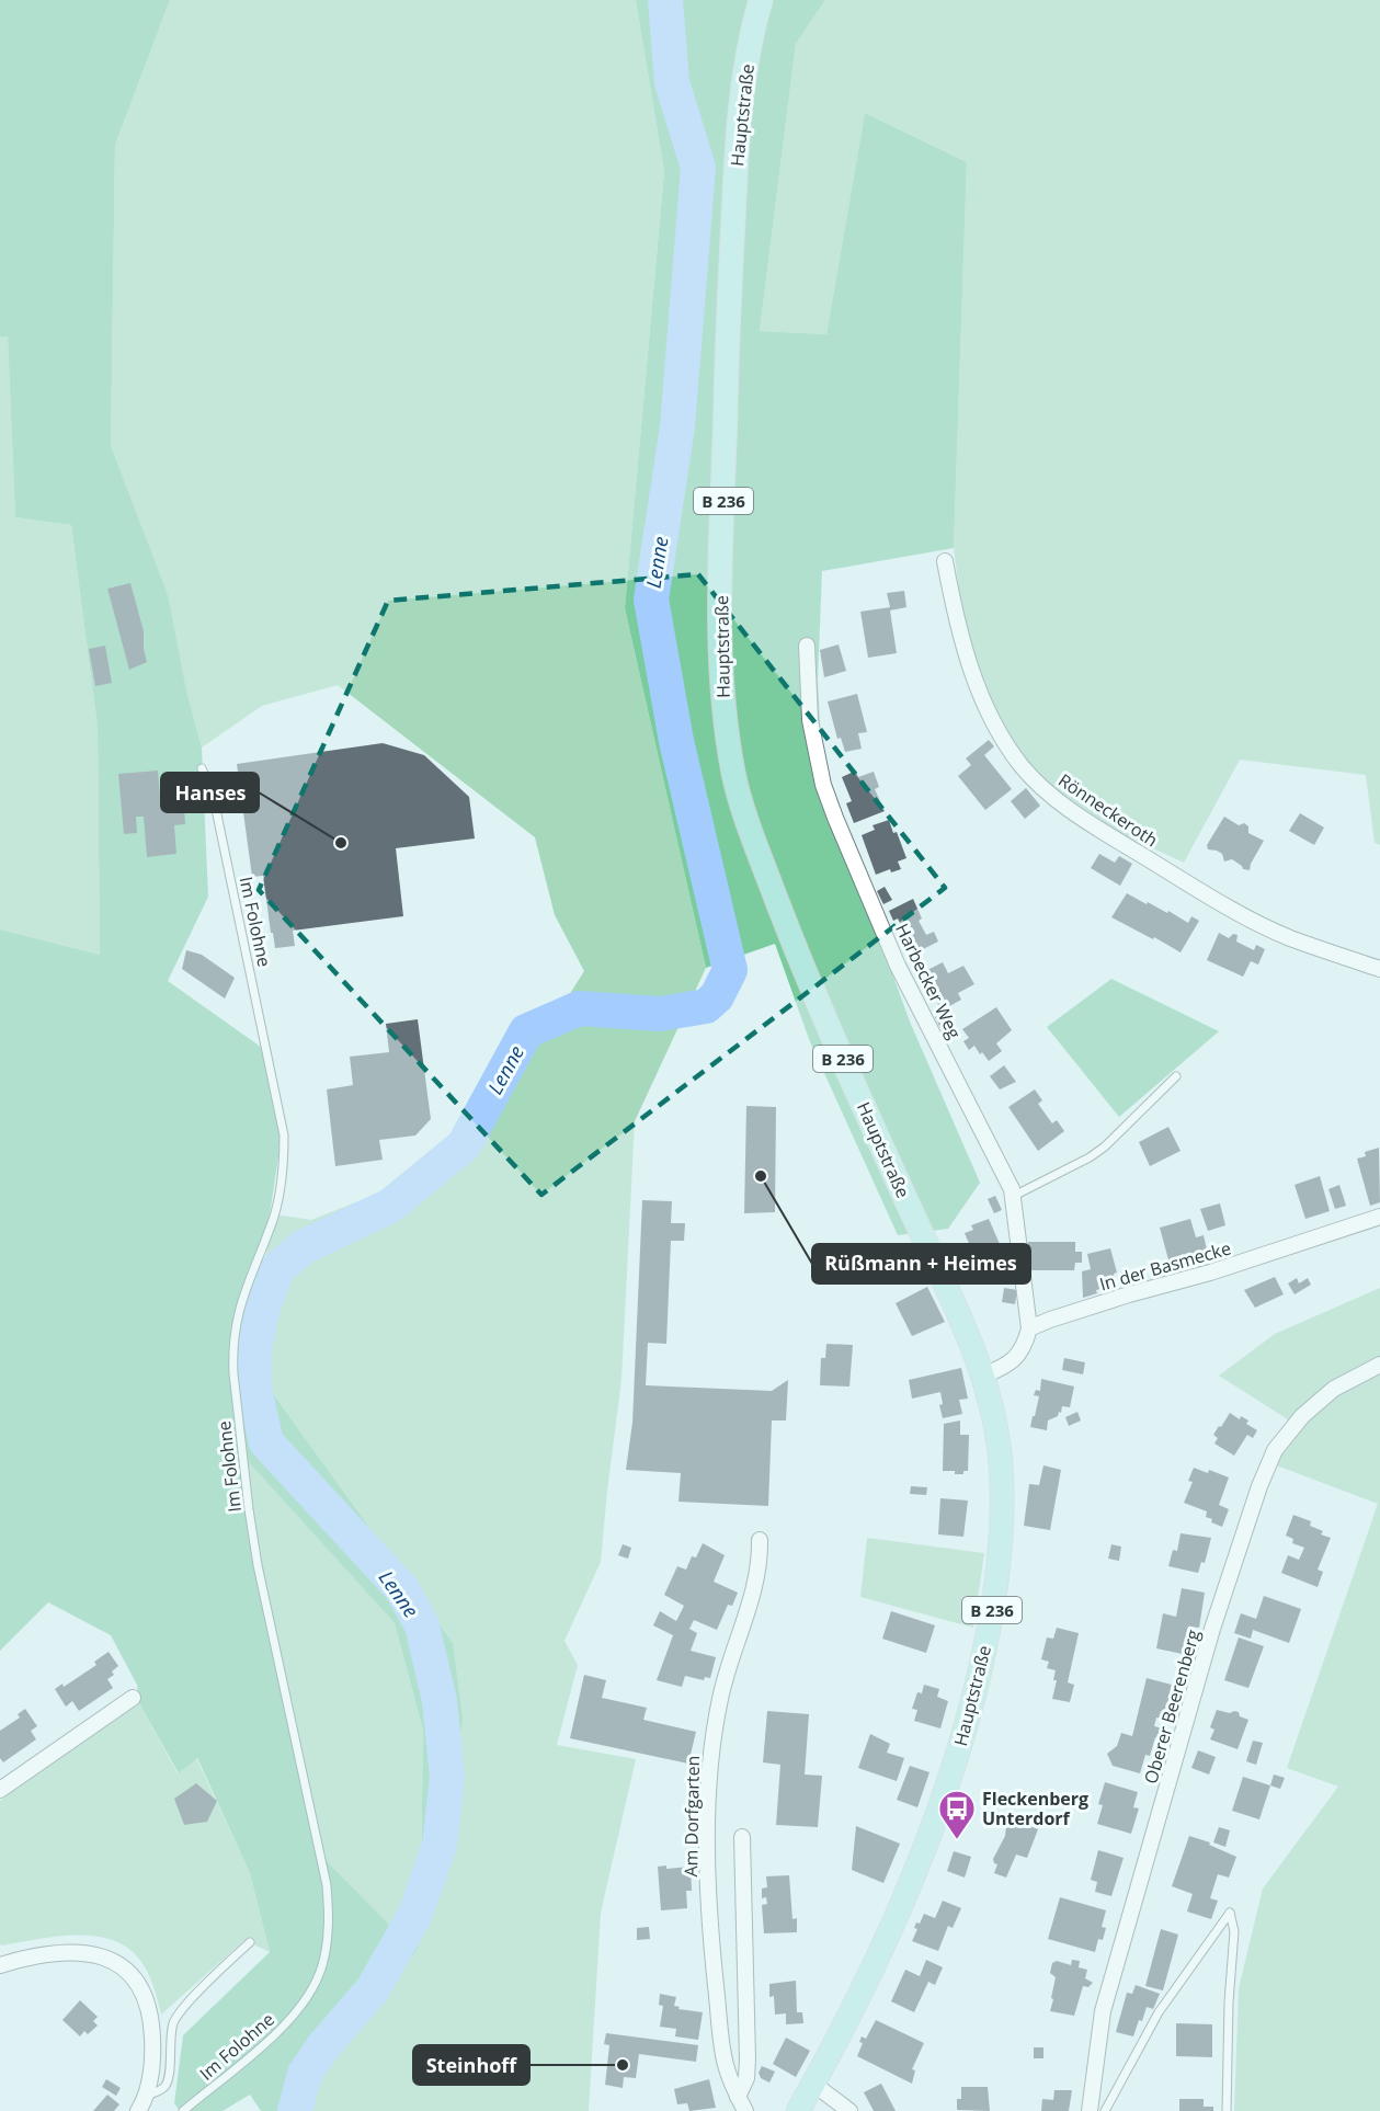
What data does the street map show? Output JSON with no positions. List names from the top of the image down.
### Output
{
  "streets": {
    "main road": ["Hauptstraße", "B 236"],
    "street": [
      "Rönneckeroth",
      "Harbecker Weg",
      "In der Basmecke",
      "Oberer Beerenberg",
      "Am Dorfgarten"
    ],
    "lane": ["Im Folohne"]
  },
  "crossings": [
    ["Harbecker Weg", "In der Basmecke"]
  ],
  "water": ["Lenne"],
  "places": {
    "other": ["Hanses", "Rüßmann + Heimes", "Steinhoff"],
    "bus stop": ["Fleckenberg Unterdorf"]
  }
}
